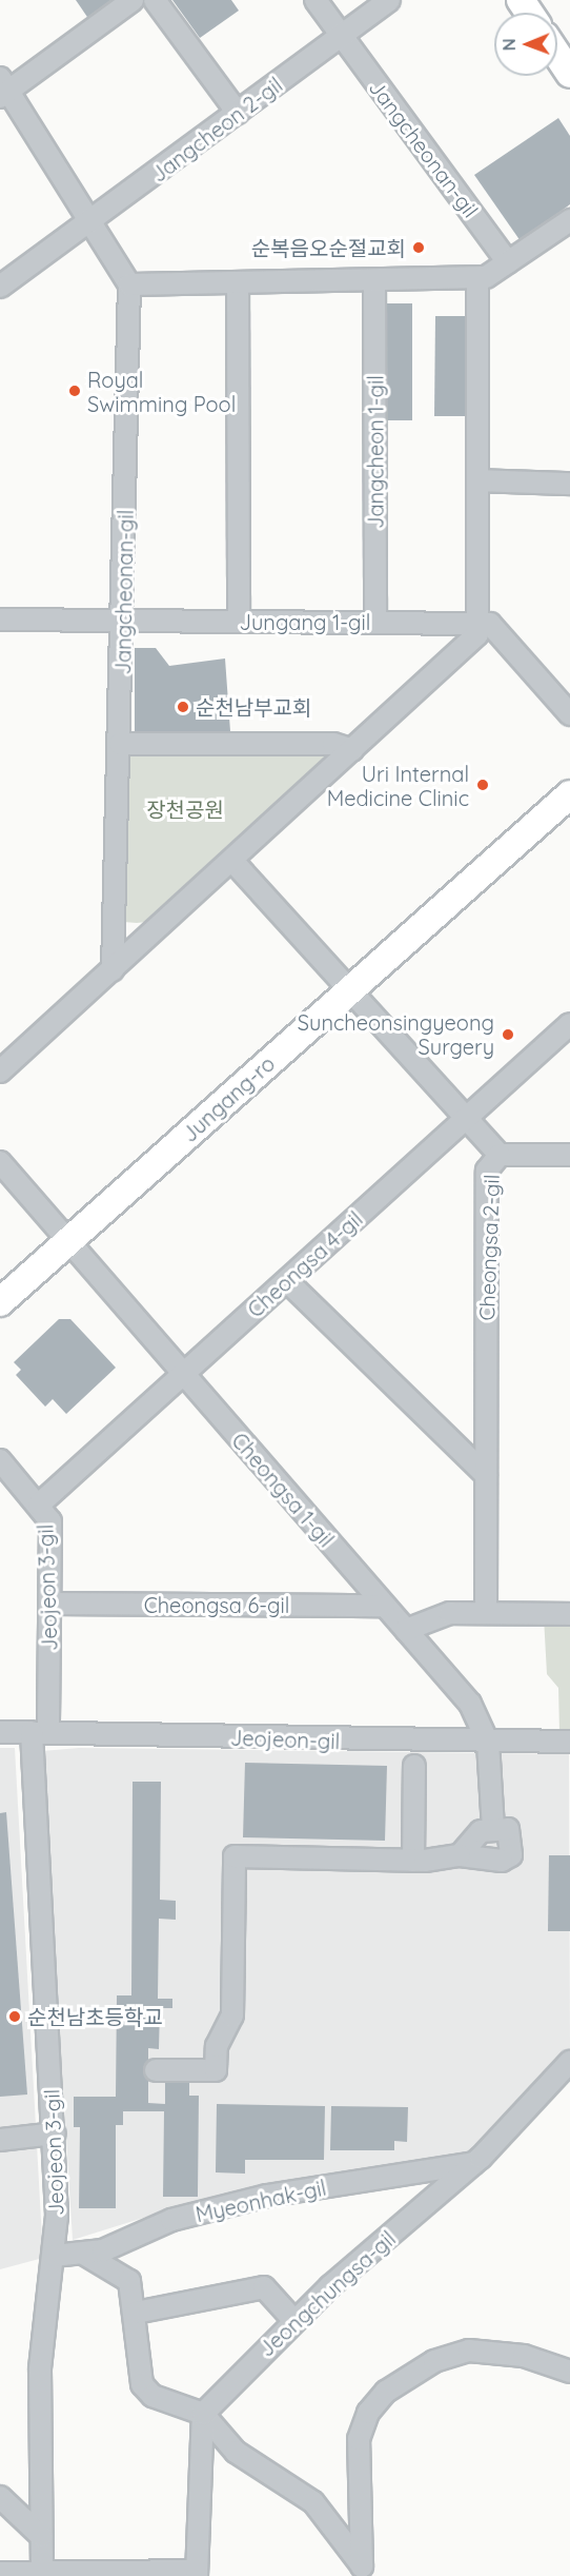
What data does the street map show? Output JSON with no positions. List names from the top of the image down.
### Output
{
  "streets": {
    "main road": ["Jungang-ro"],
    "street": [
      "Jangcheon 2-gil",
      "Jangcheonan-gil",
      "Jangcheon 1-gil",
      "Jungang 1-gil",
      "Cheongsa 2-gil",
      "Cheongsa 4-gil",
      "Cheongsa 1-gil",
      "Jeojeon 3-gil",
      "Cheongsa 6-gil",
      "Jeojeon-gil",
      "Myeonhak-gil",
      "Jeongchungsa-gil"
    ]
  },
  "crossings": [
    ["Jangcheon 2-gil", "Jangcheonan-gil"],
    ["Jangcheonan-gil", "Jungang 1-gil"],
    ["Jangcheon 1-gil", "Jungang 1-gil"],
    ["Jungang-ro", "Cheongsa 2-gil"],
    ["Jungang-ro", "Cheongsa 1-gil"],
    ["Cheongsa 2-gil", "Cheongsa 4-gil"],
    ["Cheongsa 4-gil", "Cheongsa 1-gil"],
    ["Cheongsa 4-gil", "Jeojeon 3-gil"],
    ["Cheongsa 1-gil", "Cheongsa 6-gil"],
    ["Cheongsa 1-gil", "Jeojeon-gil"],
    ["Jeojeon 3-gil", "Cheongsa 6-gil"],
    ["Jeojeon 3-gil", "Jeojeon-gil"],
    ["Jeojeon 3-gil", "Myeonhak-gil"],
    ["Myeonhak-gil", "Jeongchungsa-gil"]
  ],
  "parks": ["장천공원"],
  "places": [
    "순복음오순절교회",
    "Royal Swimming Pool",
    "순천남부교회",
    "Uri Internal Medicine Clinic",
    "Suncheonsingyeong Surgery",
    "순천남초등학교"
  ],
  "north": "left"
}
